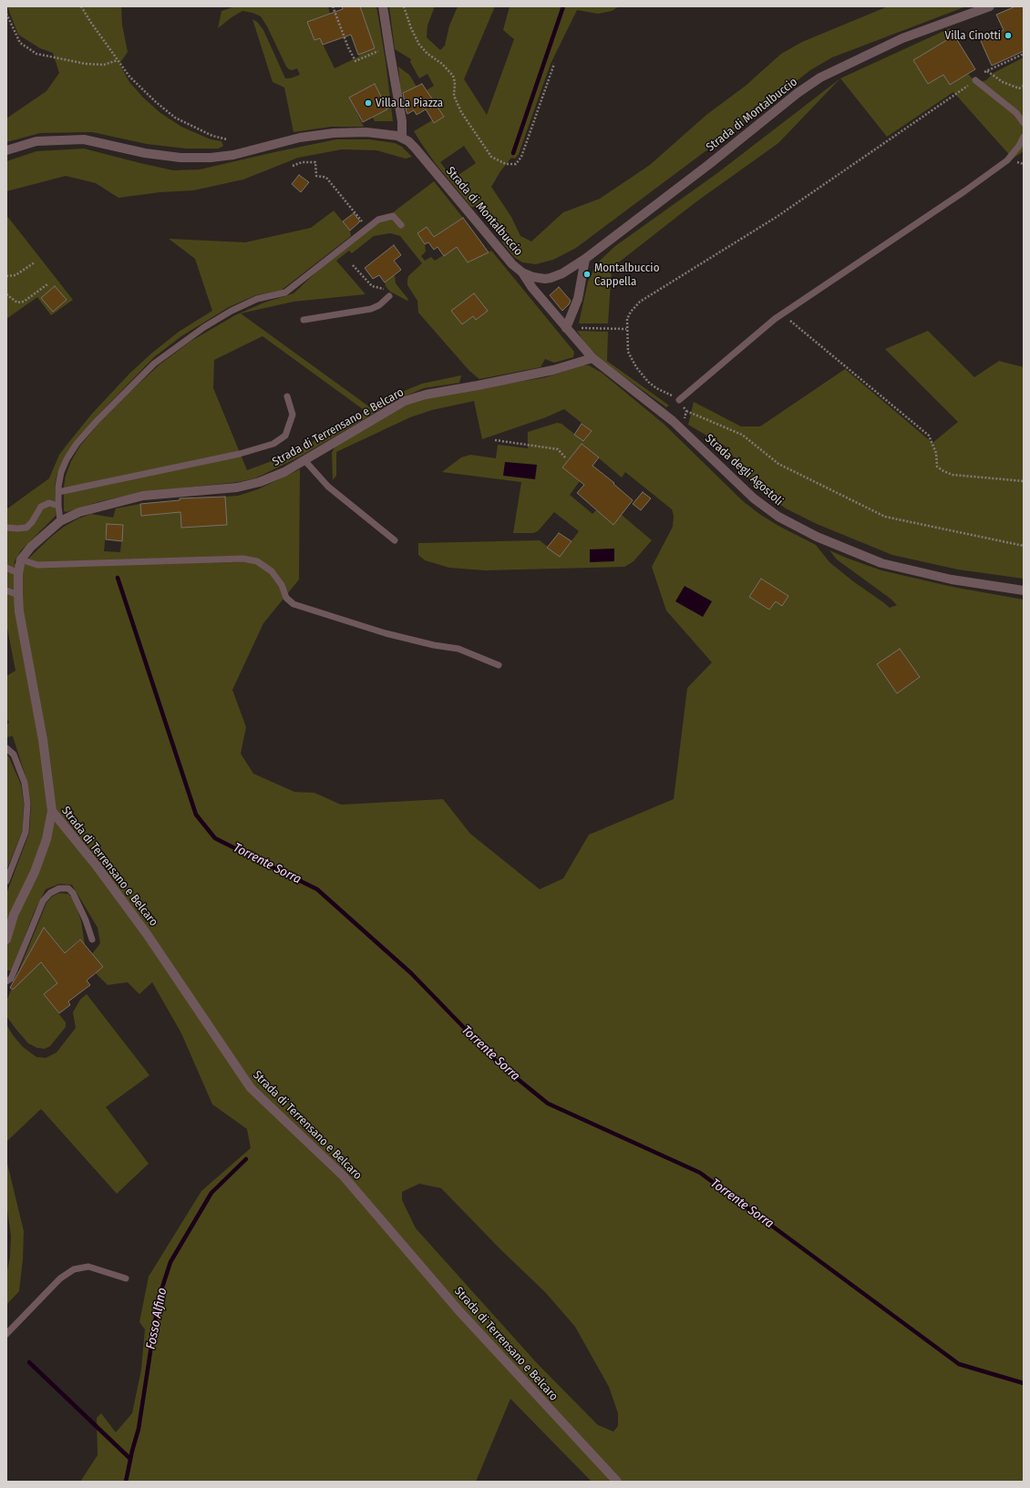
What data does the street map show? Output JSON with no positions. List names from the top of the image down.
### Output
{
  "streets": {
    "street": ["Strada di Montalbuccio", "Strada di Terrensano e Belcaro", "Strada degli Agostoli"]
  },
  "crossings": [
    ["Strada di Montalbuccio", "Strada degli Agostoli"],
    ["Strada di Terrensano e Belcaro", "Strada degli Agostoli"]
  ],
  "water": ["Torrente Sorra", "Fosso Alfino"],
  "places": ["Villa Cinotti", "Villa La Piazza", "Montalbuccio Cappella"]
}
